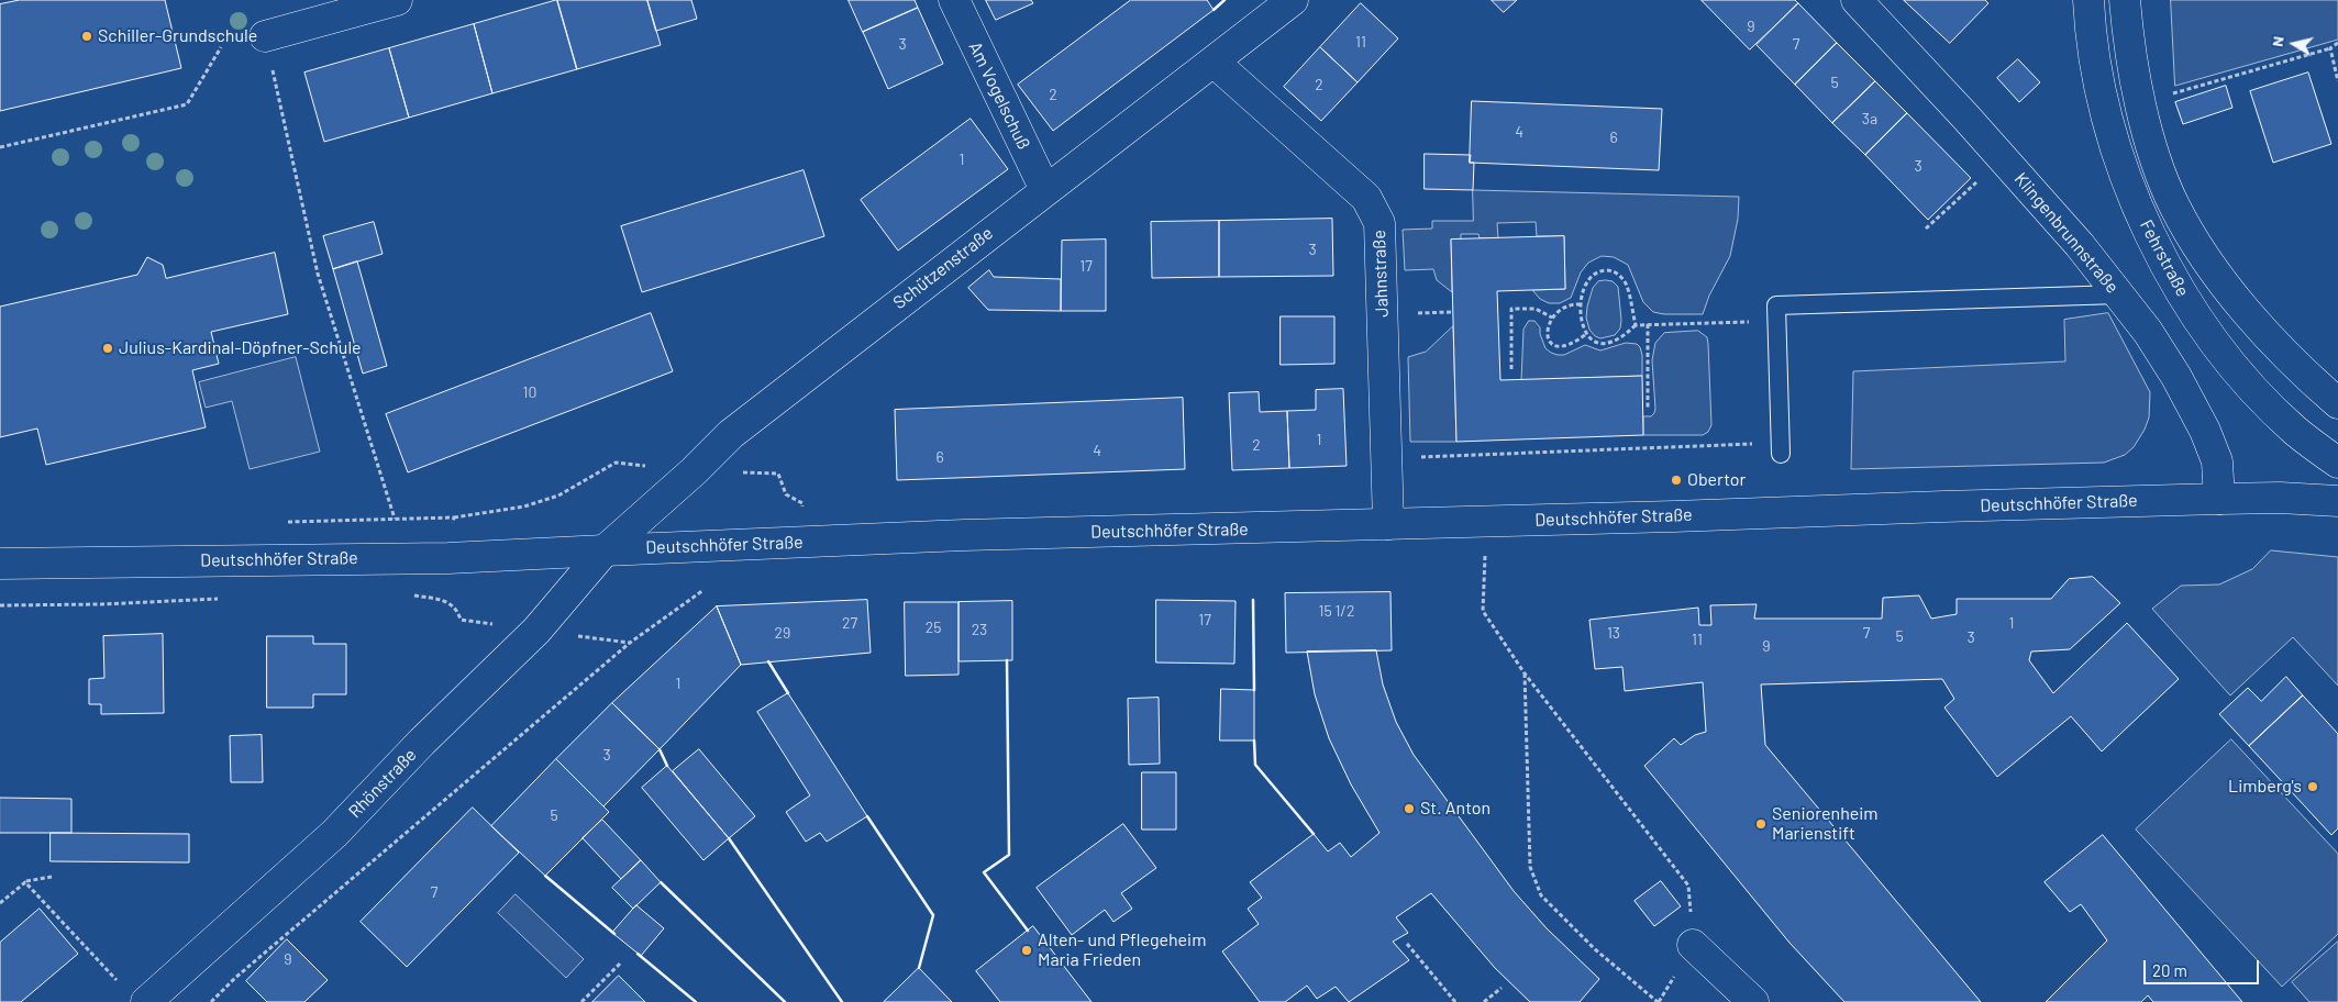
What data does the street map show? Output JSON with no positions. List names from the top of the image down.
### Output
{
  "streets": {
    "main road": [
      "Am Vogelschuß",
      "Klingenbrunnstraße",
      "Fehrstraße",
      "Schützenstraße",
      "Jahnstraße",
      "Deutschhöfer Straße",
      "Rhönstraße"
    ]
  },
  "crossings": [
    ["Am Vogelschuß", "Schützenstraße"],
    ["Klingenbrunnstraße", "Deutschhöfer Straße"],
    ["Schützenstraße", "Jahnstraße"],
    ["Schützenstraße", "Deutschhöfer Straße"],
    ["Schützenstraße", "Rhönstraße"],
    ["Jahnstraße", "Deutschhöfer Straße"],
    ["Deutschhöfer Straße", "Rhönstraße"]
  ],
  "places": [
    "Schiller-Grundschule",
    "Julius-Kardinal-Döpfner-Schule",
    "Obertor",
    "Limberg's",
    "St. Anton",
    "Seniorenheim Marienstift",
    "Alten- und Pflegeheim Maria Frieden"
  ],
  "house_numbers": [
    "9",
    "11",
    "3",
    "7",
    "5",
    "2",
    "2",
    "3a",
    "4",
    "6",
    "1",
    "3",
    "3",
    "17",
    "10",
    "1",
    "2",
    "4",
    "6",
    "15 1/2",
    "17",
    "27",
    "1",
    "25",
    "23",
    "29",
    "13",
    "7",
    "5",
    "3",
    "11",
    "9",
    "1",
    "3",
    "5",
    "7",
    "9"
  ],
  "scale_bar": "20 m",
  "north": "left"
}
